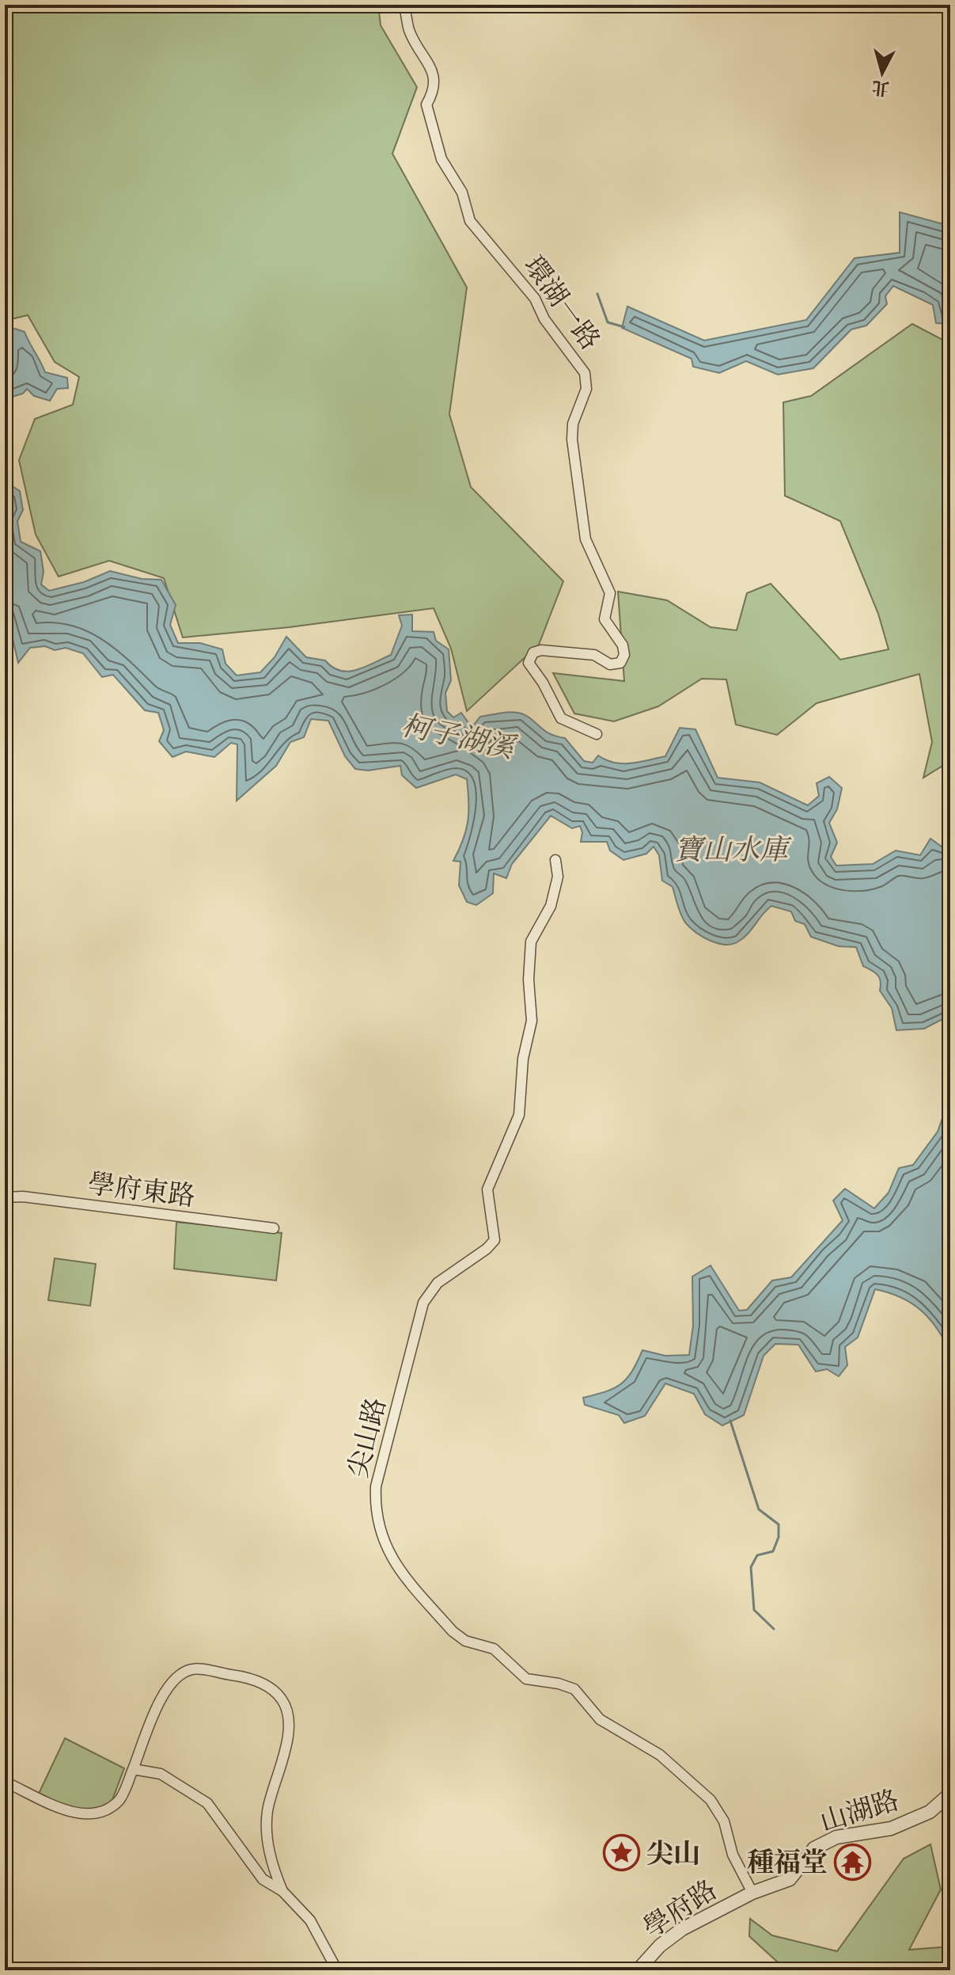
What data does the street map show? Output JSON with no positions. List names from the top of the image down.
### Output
{
  "streets": {
    "street": [
      "環湖一路",
      "學府東路",
      "尖山路",
      "山湖路",
      "學府路"
    ]
  },
  "crossings": [
    ["尖山路", "山湖路"],
    ["尖山路", "學府路"],
    ["山湖路", "學府路"]
  ],
  "water": ["柯子湖溪", "寶山水庫"],
  "places": {
    "place": ["尖山"],
    "temple": ["種福堂"]
  },
  "north": "bottom"
}
